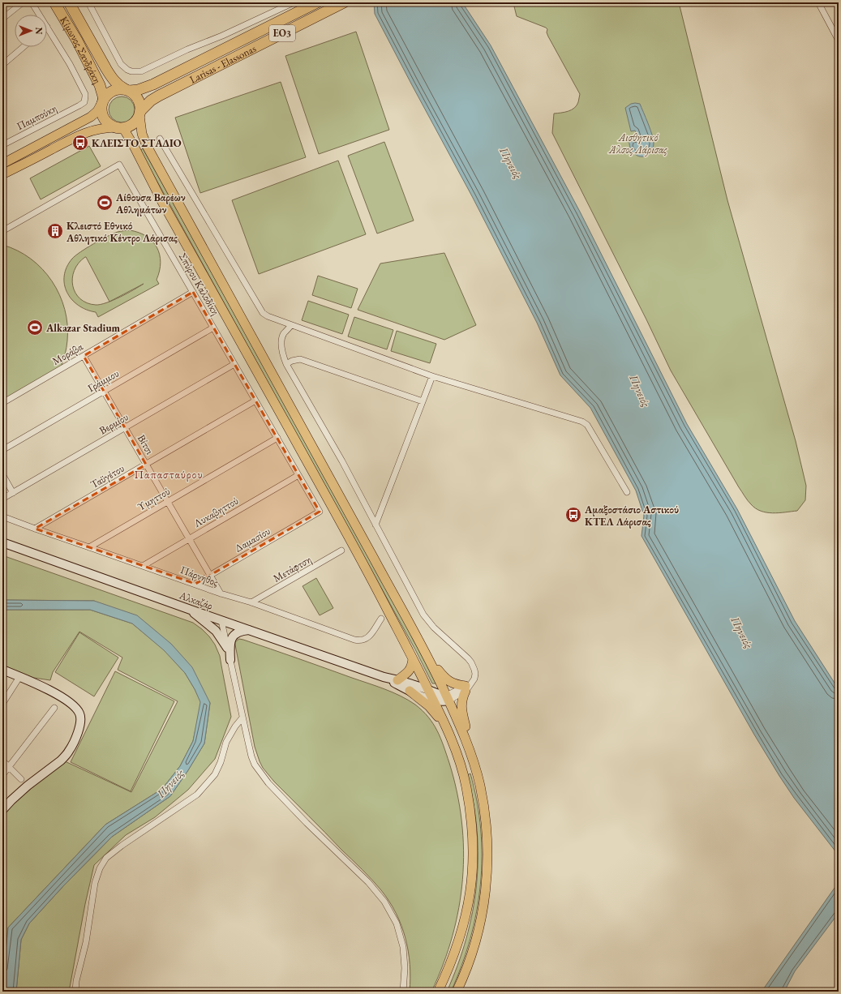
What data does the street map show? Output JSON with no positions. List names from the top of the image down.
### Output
{
  "streets": {
    "highway": ["ΕΟ3", "Κίμωνος Σανδράκη", "Larisas - Elassonas"],
    "street": [
      "Παμπούκη",
      "Σπύρου Καλοδίκη",
      "Μοράβα",
      "Γράμμου",
      "Βερμίου",
      "Βίτσι",
      "Ταϋγέτου",
      "Υμηττού",
      "Λυκαβηττού",
      "Δαμασίου",
      "Μετάφτση",
      "Πάρνηθος",
      "Αλκαζάρ"
    ]
  },
  "crossings": [
    ["ΕΟ3", "Κίμωνος Σανδράκη"],
    ["ΕΟ3", "Larisas - Elassonas"],
    ["Κίμωνος Σανδράκη", "Larisas - Elassonas"],
    ["Σπύρου Καλοδίκη", "Μοράβα"],
    ["Σπύρου Καλοδίκη", "Γράμμου"],
    ["Σπύρου Καλοδίκη", "Βερμίου"],
    ["Σπύρου Καλοδίκη", "Ταϋγέτου"],
    ["Σπύρου Καλοδίκη", "Υμηττού"],
    ["Σπύρου Καλοδίκη", "Λυκαβηττού"],
    ["Σπύρου Καλοδίκη", "Δαμασίου"],
    ["Μοράβα", "Βίτσι"],
    ["Γράμμου", "Βίτσι"],
    ["Βερμίου", "Βίτσι"],
    ["Βίτσι", "Ταϋγέτου"],
    ["Βίτσι", "Υμηττού"],
    ["Βίτσι", "Λυκαβηττού"],
    ["Βίτσι", "Δαμασίου"],
    ["Βίτσι", "Πάρνηθος"],
    ["Ταϋγέτου", "Πάρνηθος"],
    ["Υμηττού", "Πάρνηθος"],
    ["Λυκαβηττού", "Πάρνηθος"],
    ["Δαμασίου", "Πάρνηθος"],
    ["Μετάφτση", "Πάρνηθος"]
  ],
  "districts": ["Παπασταύρου"],
  "water": ["Πηνειός"],
  "parks": ["Αισθητικό Άλσος Λάρισας"],
  "places": {
    "bus stop": ["ΚΛΕΙΣΤΟ ΣΤΑΔΙΟ", "Αμαξοστάσιο Αστικού ΚΤΕΛ Λάρισας"],
    "sports": ["Αίθουσα Βαρέων Αθλημάτων", "Alkazar Stadium"],
    "building": ["Κλειστό Εθνικό Αθλητικό Κέντρο Λάρισας"]
  },
  "north": "right"
}
